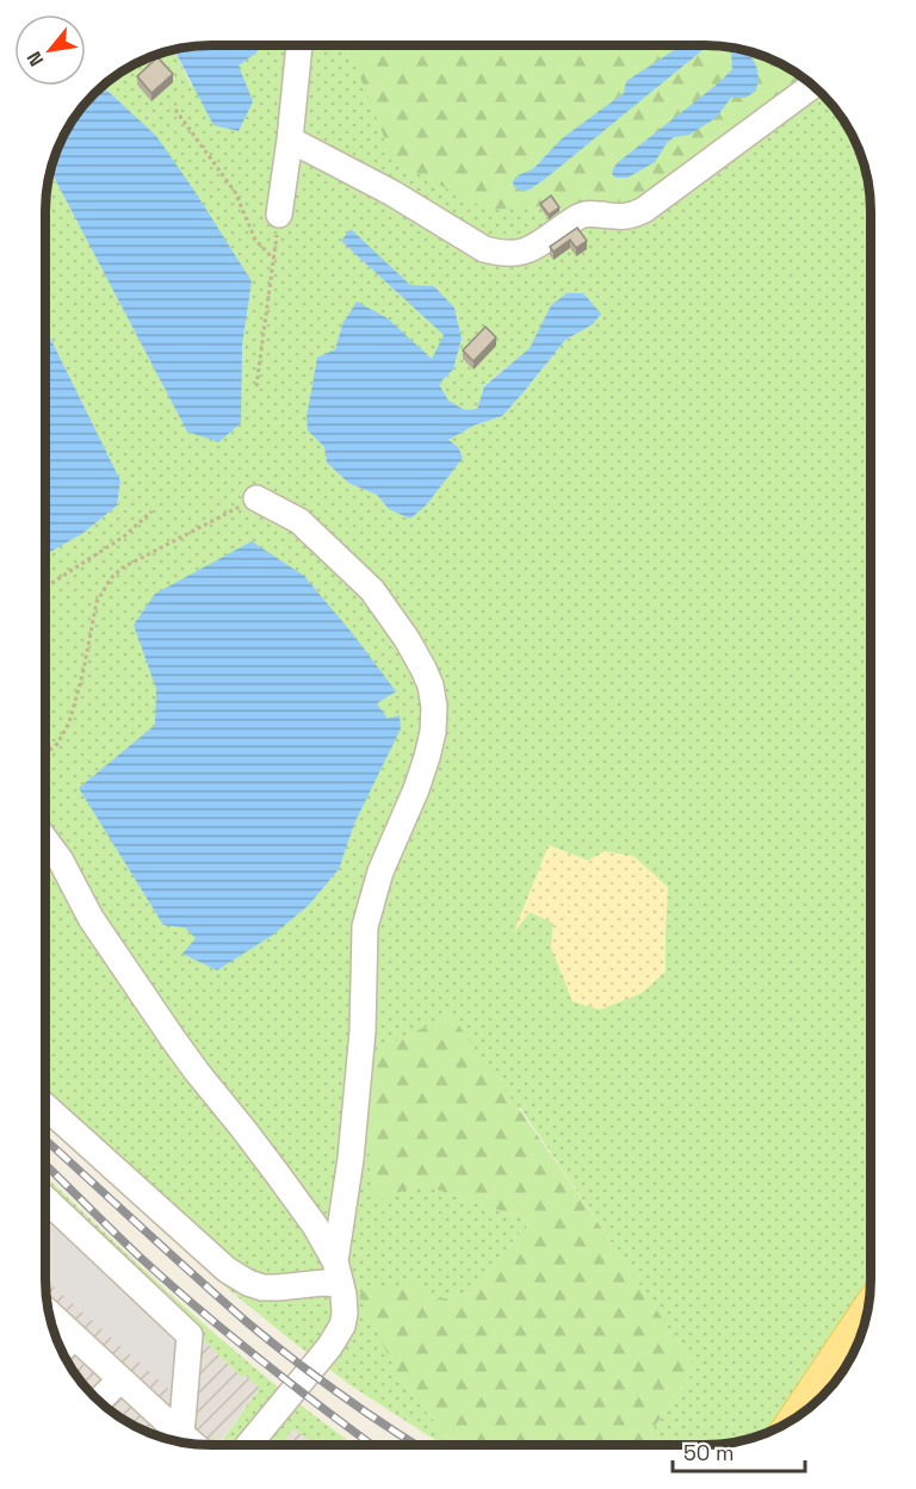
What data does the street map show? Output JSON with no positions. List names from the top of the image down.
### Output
{
  "scale_bar": "50 m",
  "north": "bottom left"
}
